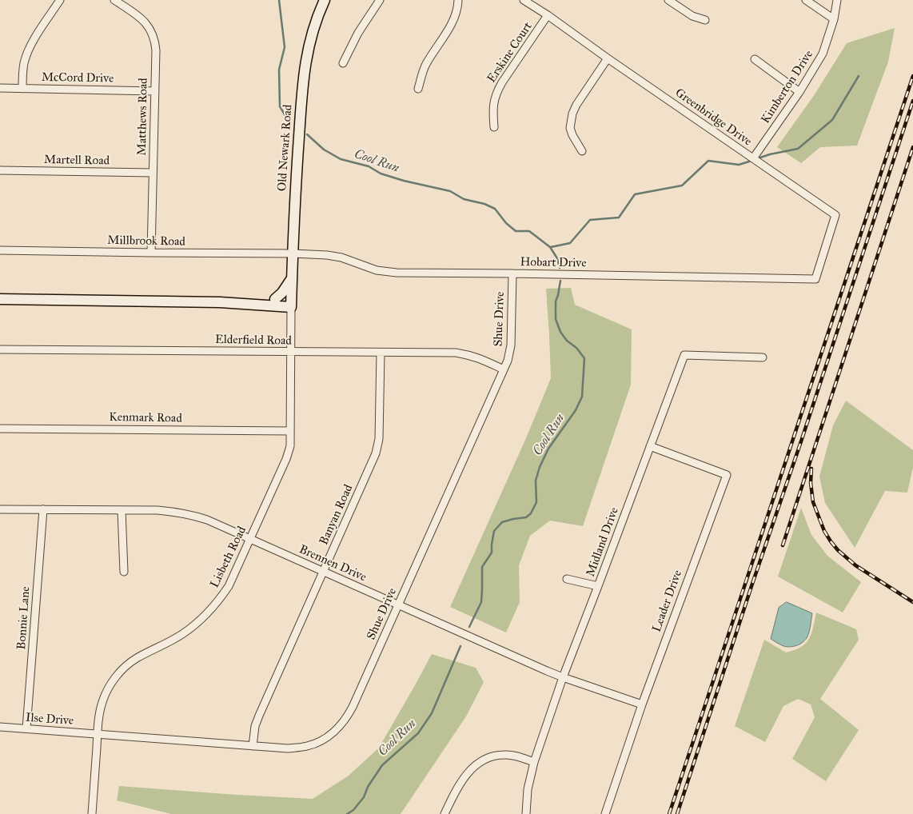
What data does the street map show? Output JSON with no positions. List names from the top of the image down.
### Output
{
  "streets": {
    "street": [
      "Erskine Court",
      "McCord Drive",
      "Kimberton Drive",
      "Matthews Road",
      "Greenbridge Drive",
      "Old Newark Road",
      "Martell Road",
      "Millbrook Road",
      "Hobart Drive",
      "Shue Drive",
      "Elderfield Road",
      "Kenmark Road",
      "Banyan Road",
      "Midland Drive",
      "Lisbeth Road",
      "Brennen Drive",
      "Leader Drive",
      "Bonnie Lane",
      "Ilse Drive"
    ]
  },
  "crossings": [
    ["Erskine Court", "Greenbridge Drive"],
    ["McCord Drive", "Matthews Road"],
    ["Kimberton Drive", "Greenbridge Drive"],
    ["Matthews Road", "Martell Road"],
    ["Matthews Road", "Millbrook Road"],
    ["Greenbridge Drive", "Hobart Drive"],
    ["Old Newark Road", "Millbrook Road"],
    ["Old Newark Road", "Hobart Drive"],
    ["Old Newark Road", "Lisbeth Road"],
    ["Millbrook Road", "Hobart Drive"],
    ["Hobart Drive", "Shue Drive"],
    ["Shue Drive", "Elderfield Road"],
    ["Shue Drive", "Banyan Road"],
    ["Shue Drive", "Lisbeth Road"],
    ["Shue Drive", "Brennen Drive"],
    ["Shue Drive", "Ilse Drive"],
    ["Elderfield Road", "Banyan Road"],
    ["Elderfield Road", "Lisbeth Road"],
    ["Kenmark Road", "Lisbeth Road"],
    ["Banyan Road", "Brennen Drive"],
    ["Midland Drive", "Brennen Drive"],
    ["Midland Drive", "Leader Drive"],
    ["Lisbeth Road", "Brennen Drive"],
    ["Lisbeth Road", "Ilse Drive"],
    ["Brennen Drive", "Leader Drive"],
    ["Brennen Drive", "Bonnie Lane"],
    ["Bonnie Lane", "Ilse Drive"]
  ],
  "water": ["Cool Run"]
}
